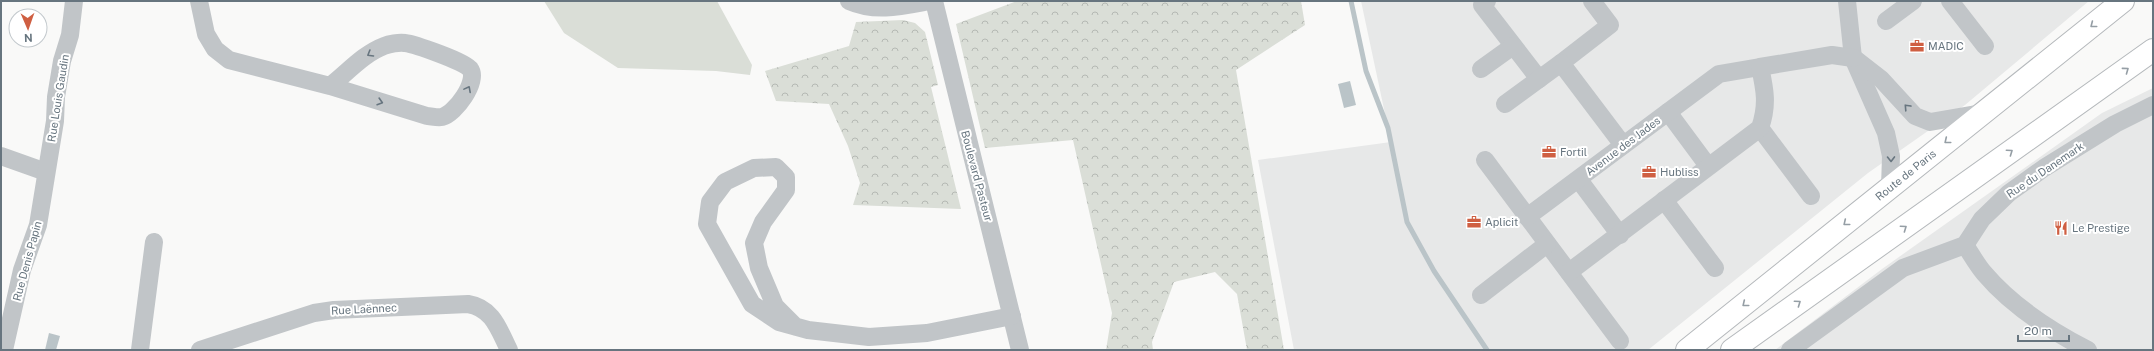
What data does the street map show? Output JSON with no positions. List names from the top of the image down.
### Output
{
  "streets": {
    "main road": ["Route de Paris"],
    "street": [
      "Rue Louis Gaudin",
      "Avenue des Jades",
      "Rue du Danemark",
      "Boulevard Pasteur",
      "Rue Denis Papin",
      "Rue Laënnec"
    ]
  },
  "crossings": [
    ["Rue Louis Gaudin", "Rue Denis Papin"]
  ],
  "places": {
    "office": [
      "MADIC",
      "Fortil",
      "Hubliss",
      "Aplicit"
    ],
    "restaurant": ["Le Prestige"]
  },
  "scale_bar": "20 m",
  "north": "bottom"
}
